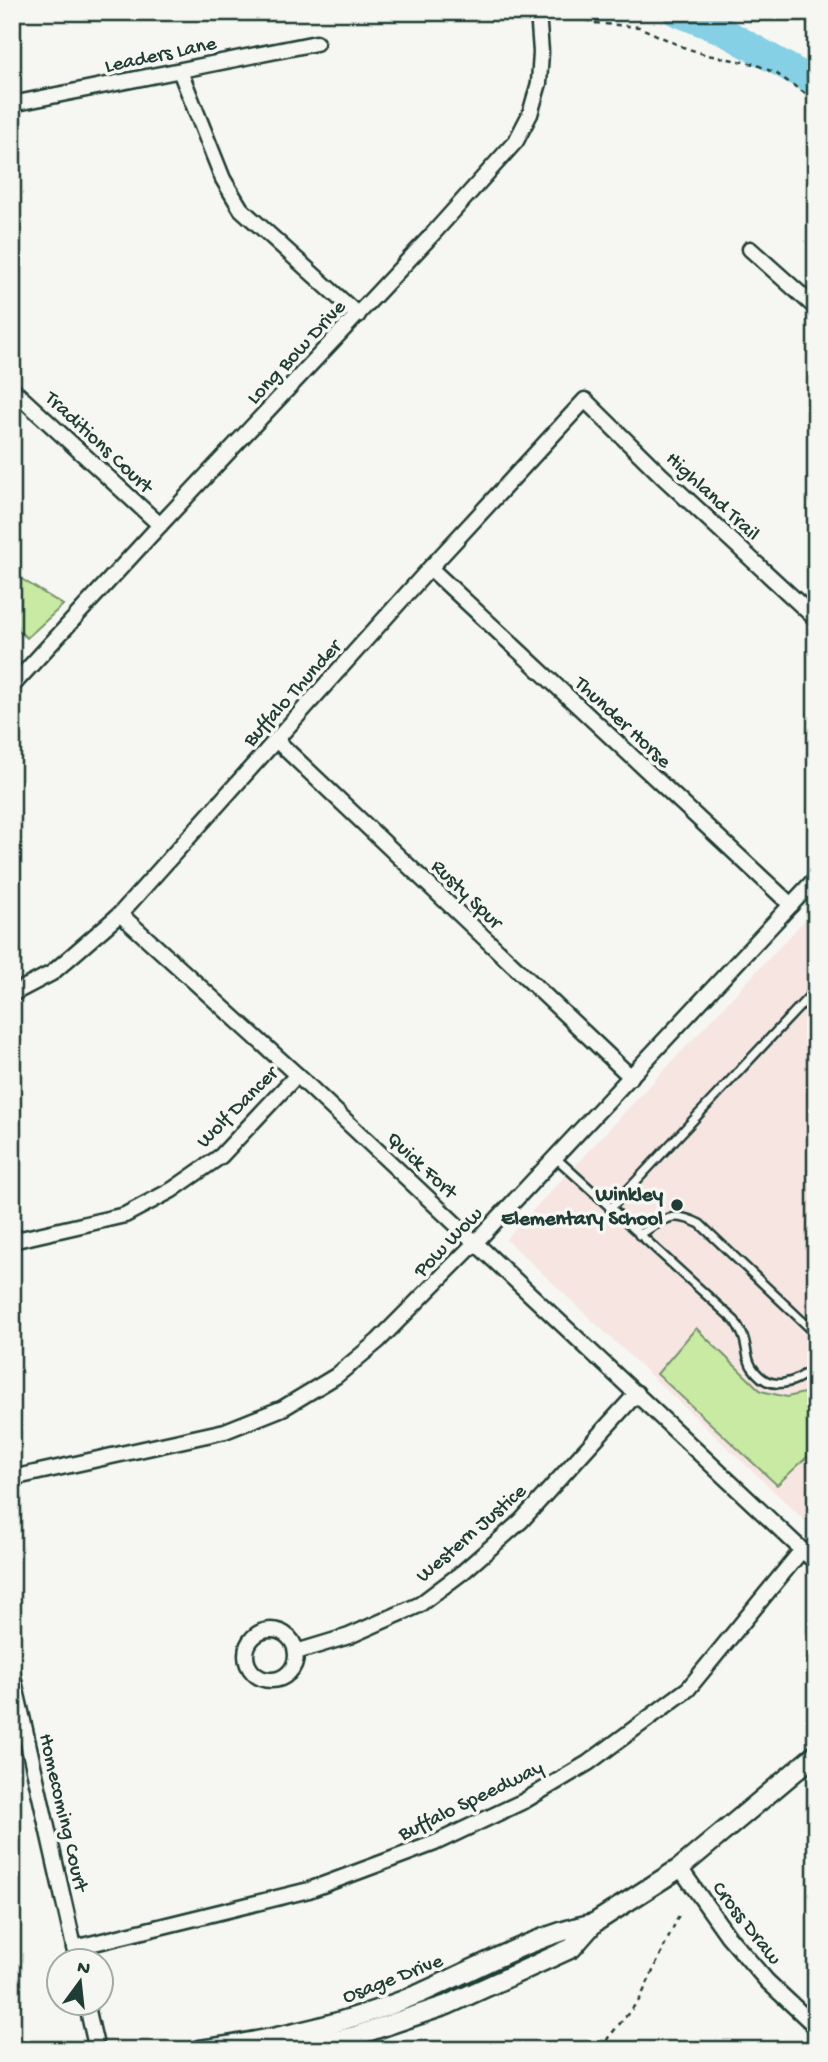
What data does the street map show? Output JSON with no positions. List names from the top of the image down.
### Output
{
  "streets": {
    "street": [
      "Leaders Lane",
      "Long Bow Drive",
      "Traditions Court",
      "Highland Trail",
      "Buffalo Thunder",
      "Thunder Horse",
      "Rusty Spur",
      "Wolf Dancer",
      "Quick Fort",
      "Pow Wow",
      "Western Justice",
      "Buffalo Speedway",
      "Homecoming Court",
      "Cross Draw",
      "Osage Drive"
    ]
  },
  "crossings": [
    ["Long Bow Drive", "Traditions Court"],
    ["Highland Trail", "Buffalo Thunder"],
    ["Buffalo Thunder", "Thunder Horse"],
    ["Buffalo Thunder", "Rusty Spur"],
    ["Buffalo Thunder", "Quick Fort"],
    ["Thunder Horse", "Pow Wow"],
    ["Rusty Spur", "Pow Wow"],
    ["Wolf Dancer", "Quick Fort"],
    ["Quick Fort", "Pow Wow"],
    ["Quick Fort", "Western Justice"],
    ["Quick Fort", "Buffalo Speedway"],
    ["Cross Draw", "Osage Drive"]
  ],
  "places": ["Winkley Elementary School"],
  "north": "top"
}
